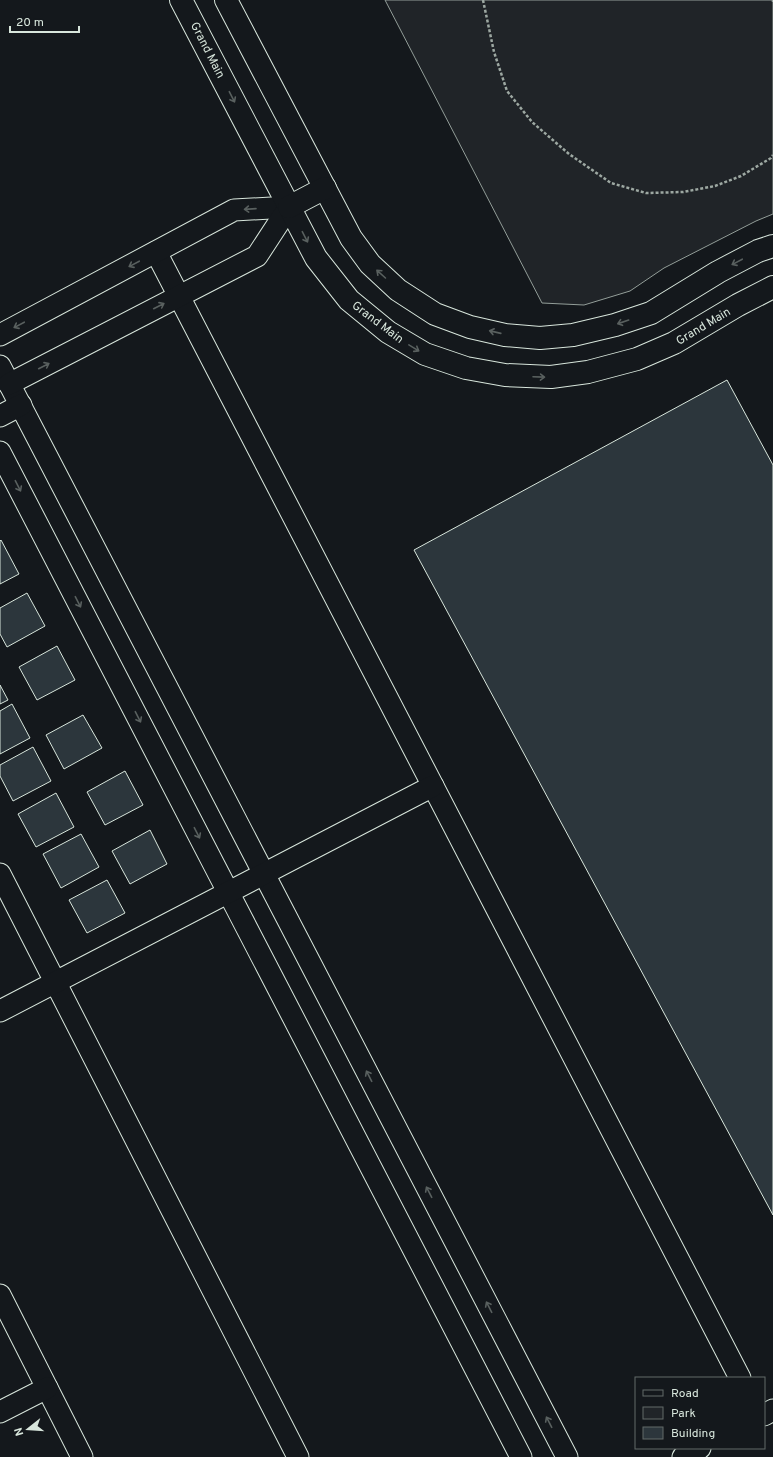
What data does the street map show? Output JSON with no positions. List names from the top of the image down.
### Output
{
  "streets": {
    "street": ["Grand Main"]
  },
  "one_way": ["Grand Main"],
  "legend": ["Road", "Park", "Building"],
  "scale_bar": "20 m",
  "north": "left"
}
